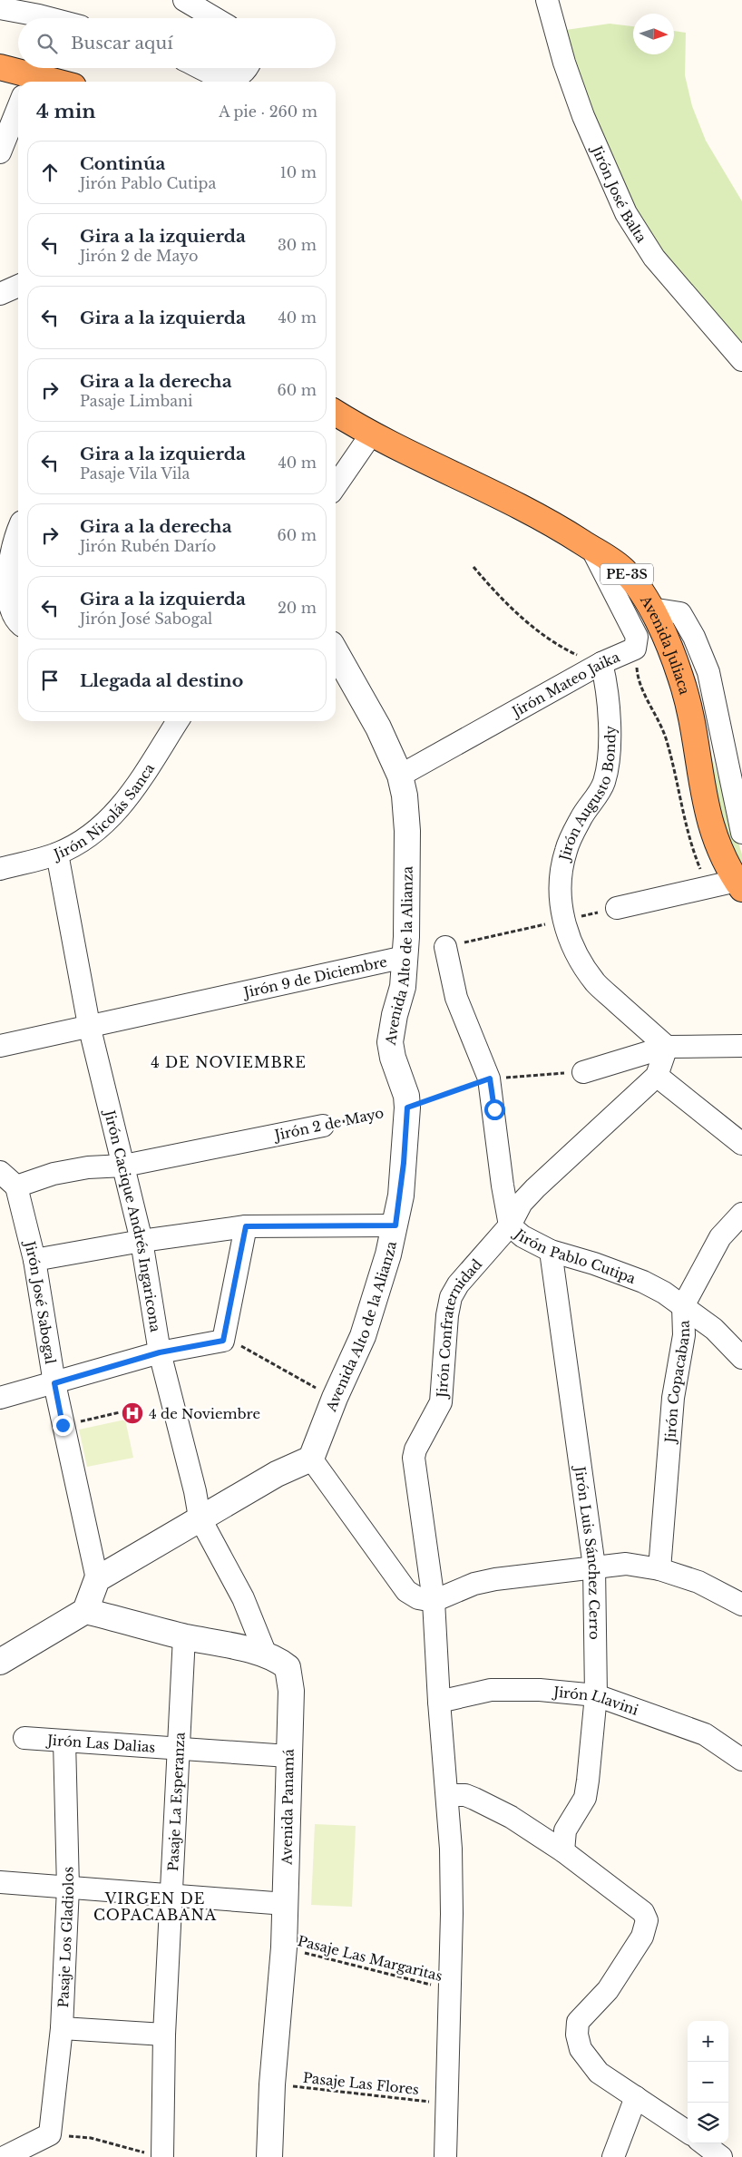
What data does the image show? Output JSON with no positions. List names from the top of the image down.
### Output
{
  "streets": {
    "highway": ["PE-3S", "Avenida Juliaca"],
    "street": [
      "Jirón José Balta",
      "Jirón Mateo Jaika",
      "Jirón Augusto Bondy",
      "Jirón Nicolás Sanca",
      "Avenida Alto de la Alianza",
      "Jirón 9 de Diciembre",
      "Jirón 2 de Mayo",
      "Jirón Cacique Andrés Ingaricona",
      "Jirón Pablo Cutipa",
      "Jirón José Sabogal",
      "Jirón Confraternidad",
      "Jirón Copacabana",
      "Jirón Luis Sánchez Cerro",
      "Jirón Llavini",
      "Jirón Las Dalias",
      "Pasaje La Esperanza",
      "Avenida Panamá",
      "Pasaje Los Gladiolos"
    ],
    "path": ["Pasaje Las Margaritas", "Pasaje Las Flores"]
  },
  "crossings": [
    ["Avenida Juliaca", "Jirón Mateo Jaika"],
    ["Jirón Mateo Jaika", "Jirón Augusto Bondy"],
    ["Jirón Mateo Jaika", "Avenida Alto de la Alianza"],
    ["Jirón Nicolás Sanca", "Jirón Cacique Andrés Ingaricona"],
    ["Avenida Alto de la Alianza", "Jirón 9 de Diciembre"],
    ["Avenida Alto de la Alianza", "Jirón 2 de Mayo"],
    ["Jirón 9 de Diciembre", "Jirón Cacique Andrés Ingaricona"],
    ["Jirón 2 de Mayo", "Jirón Cacique Andrés Ingaricona"],
    ["Jirón 2 de Mayo", "Jirón Pablo Cutipa"],
    ["Jirón 2 de Mayo", "Jirón José Sabogal"],
    ["Jirón Cacique Andrés Ingaricona", "Avenida Panamá"],
    ["Jirón Pablo Cutipa", "Jirón Confraternidad"],
    ["Jirón Pablo Cutipa", "Jirón Copacabana"],
    ["Jirón Pablo Cutipa", "Jirón Luis Sánchez Cerro"],
    ["Jirón Confraternidad", "Jirón Llavini"],
    ["Jirón Confraternidad", "Pasaje Las Margaritas"],
    ["Jirón Confraternidad", "Pasaje Las Flores"],
    ["Jirón Luis Sánchez Cerro", "Jirón Llavini"],
    ["Jirón Las Dalias", "Pasaje La Esperanza"],
    ["Jirón Las Dalias", "Avenida Panamá"],
    ["Jirón Las Dalias", "Pasaje Los Gladiolos"],
    ["Pasaje La Esperanza", "Avenida Panamá"],
    ["Avenida Panamá", "Pasaje Las Margaritas"],
    ["Avenida Panamá", "Pasaje Las Flores"]
  ],
  "districts": ["4 DE NOVIEMBRE", "VIRGEN DE COPACABANA"],
  "places": {
    "hospital": ["4 de Noviembre"]
  },
  "north": "right",
  "page": {
    "search": "Buscar aquí",
    "heading": ["4 min", "A pie · 260 m"],
    "list": [
      ["Continúa", "Jirón Pablo Cutipa", "10 m"],
      ["Gira a la izquierda", "Jirón 2 de Mayo", "30 m"],
      ["Gira a la izquierda", "40 m"],
      ["Gira a la derecha", "Pasaje Limbani", "60 m"],
      ["Gira a la izquierda", "Pasaje Vila Vila", "40 m"],
      ["Gira a la derecha", "Jirón Rubén Darío", "60 m"],
      ["Gira a la izquierda", "Jirón José Sabogal", "20 m"],
      "Llegada al destino"
    ],
    "map_buttons": ["+", "−"]
  }
}
